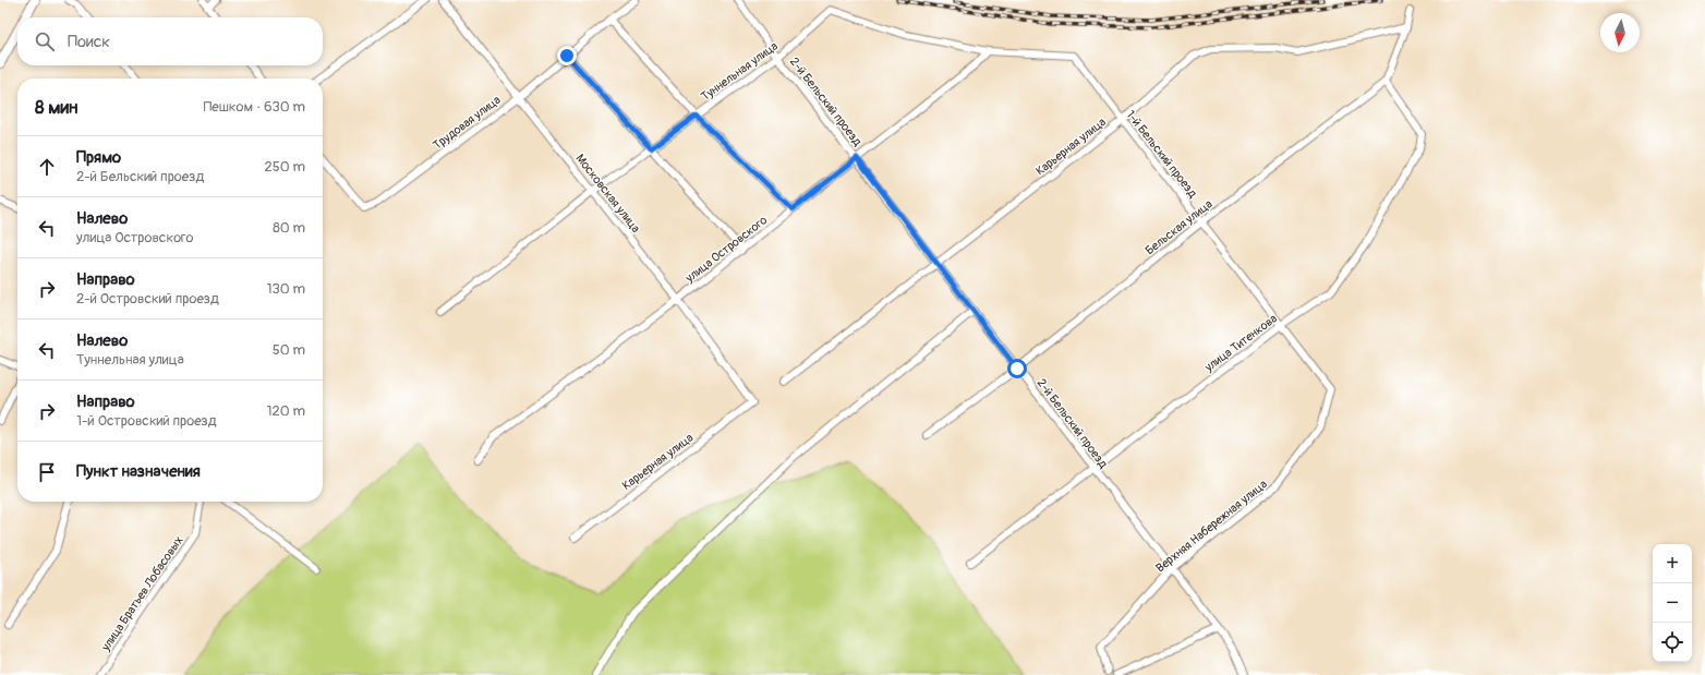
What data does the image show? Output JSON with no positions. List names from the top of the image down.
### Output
{
  "streets": {
    "street": [
      "Туннельная улица",
      "2-й Бельский проезд",
      "Трудовая улица",
      "Карьерная улица",
      "1-й Бельский проезд",
      "Московская улица",
      "Бельская улица",
      "улица Островского",
      "улица Титенкова",
      "Верхняя Набережная улица",
      "улица Братьев Лобасовых"
    ]
  },
  "crossings": [
    ["Туннельная улица", "2-й Бельский проезд"],
    ["Туннельная улица", "1-й Бельский проезд"],
    ["Туннельная улица", "Московская улица"],
    ["Туннельная улица", "улица Островского"],
    ["2-й Бельский проезд", "Карьерная улица"],
    ["2-й Бельский проезд", "Бельская улица"],
    ["2-й Бельский проезд", "улица Островского"],
    ["2-й Бельский проезд", "улица Титенкова"],
    ["2-й Бельский проезд", "Верхняя Набережная улица"],
    ["Трудовая улица", "Московская улица"],
    ["Карьерная улица", "1-й Бельский проезд"],
    ["Карьерная улица", "Московская улица"],
    ["1-й Бельский проезд", "Бельская улица"],
    ["1-й Бельский проезд", "улица Титенкова"],
    ["1-й Бельский проезд", "Верхняя Набережная улица"],
    ["Московская улица", "улица Островского"],
    ["Бельская улица", "улица Титенкова"]
  ],
  "north": "bottom",
  "page": {
    "search": "Поиск",
    "heading": ["8 мин", "Пешком · 630 m"],
    "list": [
      ["Прямо", "2-й Бельский проезд", "250 m"],
      ["Налево", "улица Островского", "80 m"],
      ["Направо", "2-й Островский проезд", "130 m"],
      ["Налево", "Туннельная улица", "50 m"],
      ["Направо", "1-й Островский проезд", "120 m"],
      "Пункт назначения"
    ],
    "map_buttons": ["+", "−"]
  }
}
